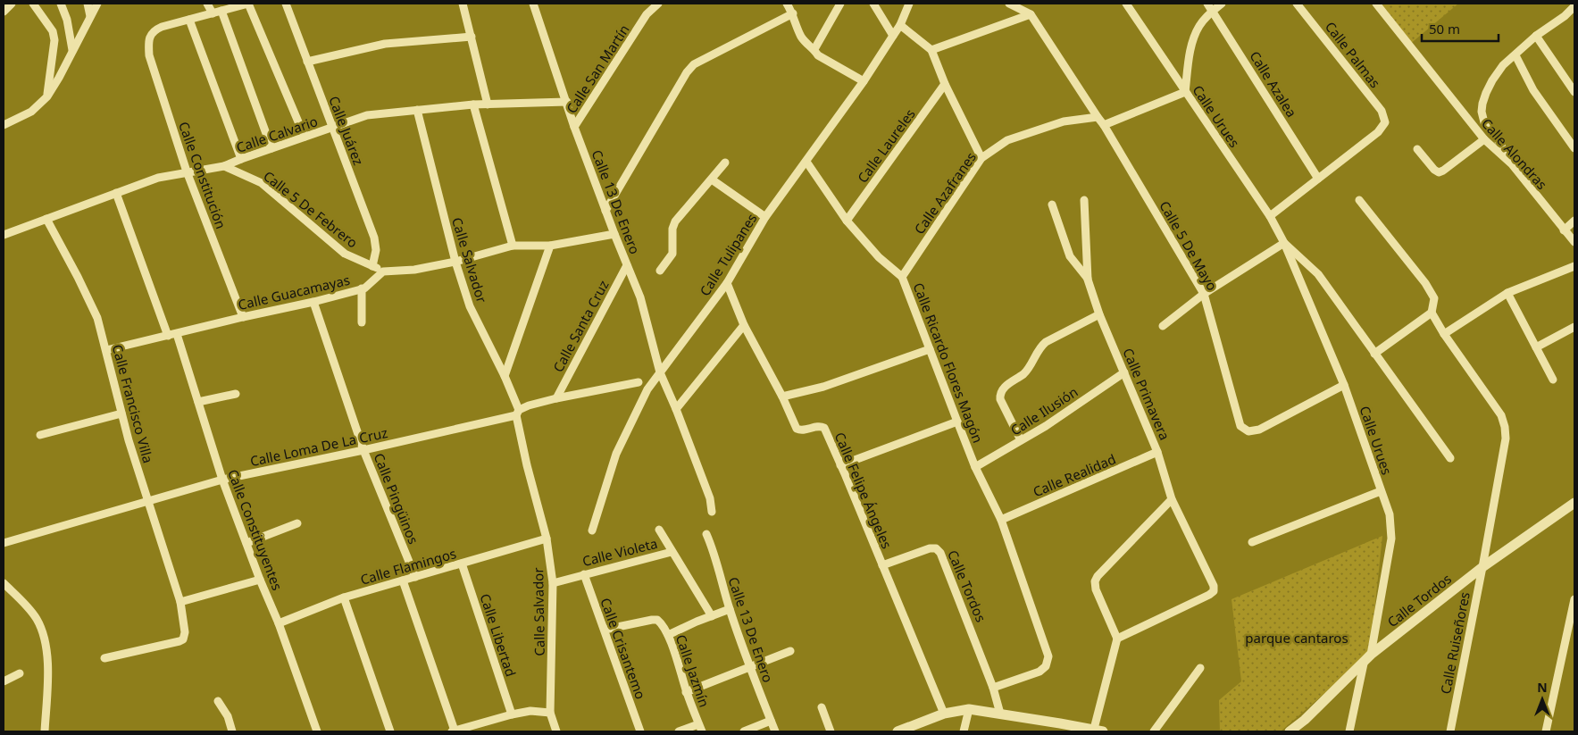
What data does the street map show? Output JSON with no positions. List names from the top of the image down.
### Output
{
  "streets": {
    "street": [
      "Calle Palmas",
      "Calle San Martín",
      "Calle Azalea",
      "Calle Urues",
      "Calle Juárez",
      "Calle Calvario",
      "Calle Laureles",
      "Calle Alondras",
      "Calle Constitución",
      "Calle Azafranes",
      "Calle 13 De Enero",
      "Calle 5 De Febrero",
      "Calle 5 De Mayo",
      "Calle Tulipanes",
      "Calle Salvador",
      "Calle Guacamayas",
      "Calle Santa Cruz",
      "Calle Ricardo Flores Magón",
      "Calle Primavera",
      "Calle Francisco Villa",
      "Calle Ilusión",
      "Calle Loma De La Cruz",
      "Calle Realidad",
      "Calle Felipe Ángeles",
      "Calle Pingüinos",
      "Calle Constituyentes",
      "Calle Violeta",
      "Calle Flamingos",
      "Calle Tordos",
      "Calle Libertad",
      "Calle Ruiseñores",
      "Calle Crisantemo",
      "Calle Jazmín"
    ]
  },
  "crossings": [
    ["Calle Palmas", "Calle Azalea"],
    ["Calle San Martín", "Calle 13 De Enero"],
    ["Calle Urues", "Calle 5 De Mayo"],
    ["Calle Urues", "Calle Tordos"],
    ["Calle Juárez", "Calle Calvario"],
    ["Calle Juárez", "Calle 5 De Febrero"],
    ["Calle Calvario", "Calle Constitución"],
    ["Calle Calvario", "Calle 13 De Enero"],
    ["Calle Calvario", "Calle 5 De Febrero"],
    ["Calle Calvario", "Calle Salvador"],
    ["Calle Calvario", "Calle Francisco Villa"],
    ["Calle Laureles", "Calle Ricardo Flores Magón"],
    ["Calle Constitución", "Calle Guacamayas"],
    ["Calle Azafranes", "Calle 5 De Mayo"],
    ["Calle Azafranes", "Calle Ricardo Flores Magón"],
    ["Calle 13 De Enero", "Calle Tulipanes"],
    ["Calle 13 De Enero", "Calle Santa Cruz"],
    ["Calle 5 De Febrero", "Calle Guacamayas"],
    ["Calle Tulipanes", "Calle Ricardo Flores Magón"],
    ["Calle Tulipanes", "Calle Felipe Ángeles"],
    ["Calle Salvador", "Calle Loma De La Cruz"],
    ["Calle Salvador", "Calle Violeta"],
    ["Calle Salvador", "Calle Flamingos"],
    ["Calle Guacamayas", "Calle Francisco Villa"],
    ["Calle Guacamayas", "Calle Pingüinos"],
    ["Calle Guacamayas", "Calle Constituyentes"],
    ["Calle Santa Cruz", "Calle Loma De La Cruz"],
    ["Calle Ricardo Flores Magón", "Calle Ilusión"],
    ["Calle Ricardo Flores Magón", "Calle Realidad"],
    ["Calle Ricardo Flores Magón", "Calle Tordos"],
    ["Calle Primavera", "Calle Ilusión"],
    ["Calle Primavera", "Calle Realidad"],
    ["Calle Francisco Villa", "Calle Loma De La Cruz"],
    ["Calle Loma De La Cruz", "Calle Pingüinos"],
    ["Calle Loma De La Cruz", "Calle Constituyentes"],
    ["Calle Felipe Ángeles", "Calle Tordos"],
    ["Calle Pingüinos", "Calle Flamingos"],
    ["Calle Constituyentes", "Calle Flamingos"],
    ["Calle Violeta", "Calle Crisantemo"],
    ["Calle Flamingos", "Calle Libertad"],
    ["Calle Tordos", "Calle Ruiseñores"],
    ["Calle Crisantemo", "Calle Jazmín"]
  ],
  "parks": ["parque cantaros"],
  "scale_bar": "50 m",
  "north": "top"
}
